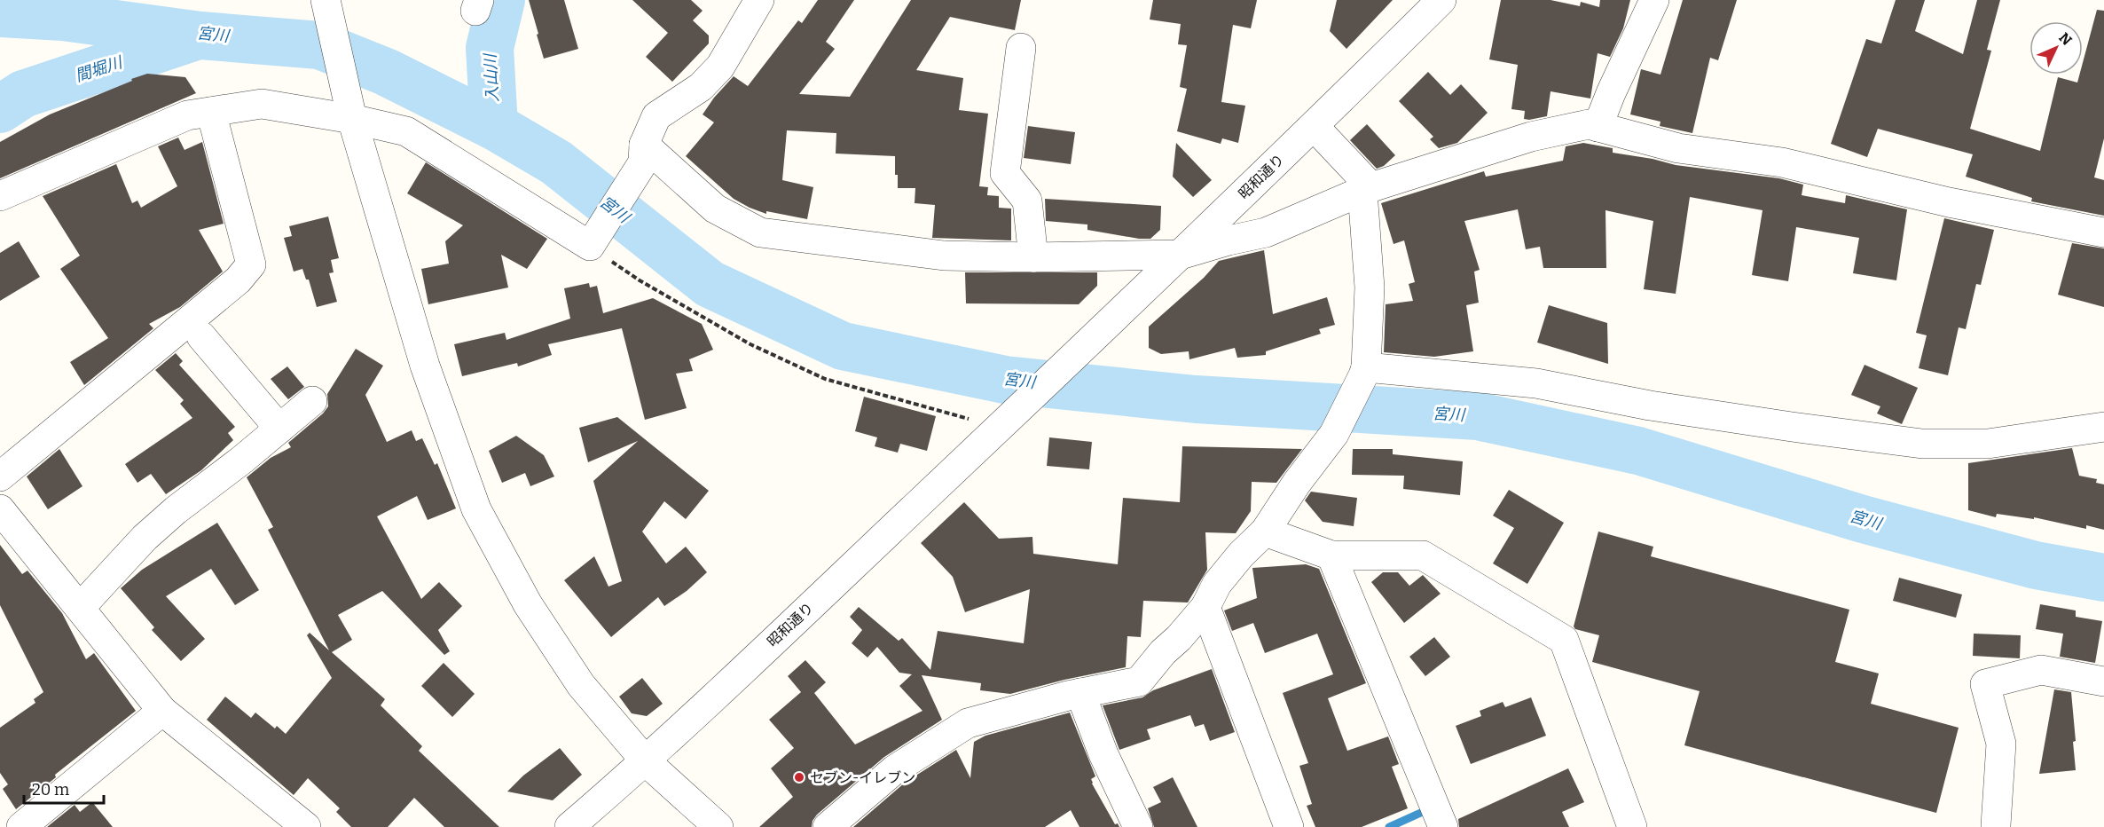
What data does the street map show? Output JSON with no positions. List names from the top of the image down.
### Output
{
  "streets": {
    "street": ["昭和通り"]
  },
  "water": ["宮川", "間堀川", "入山川"],
  "places": ["セブン-イレブン"],
  "scale_bar": "20 m",
  "north": "top right"
}
